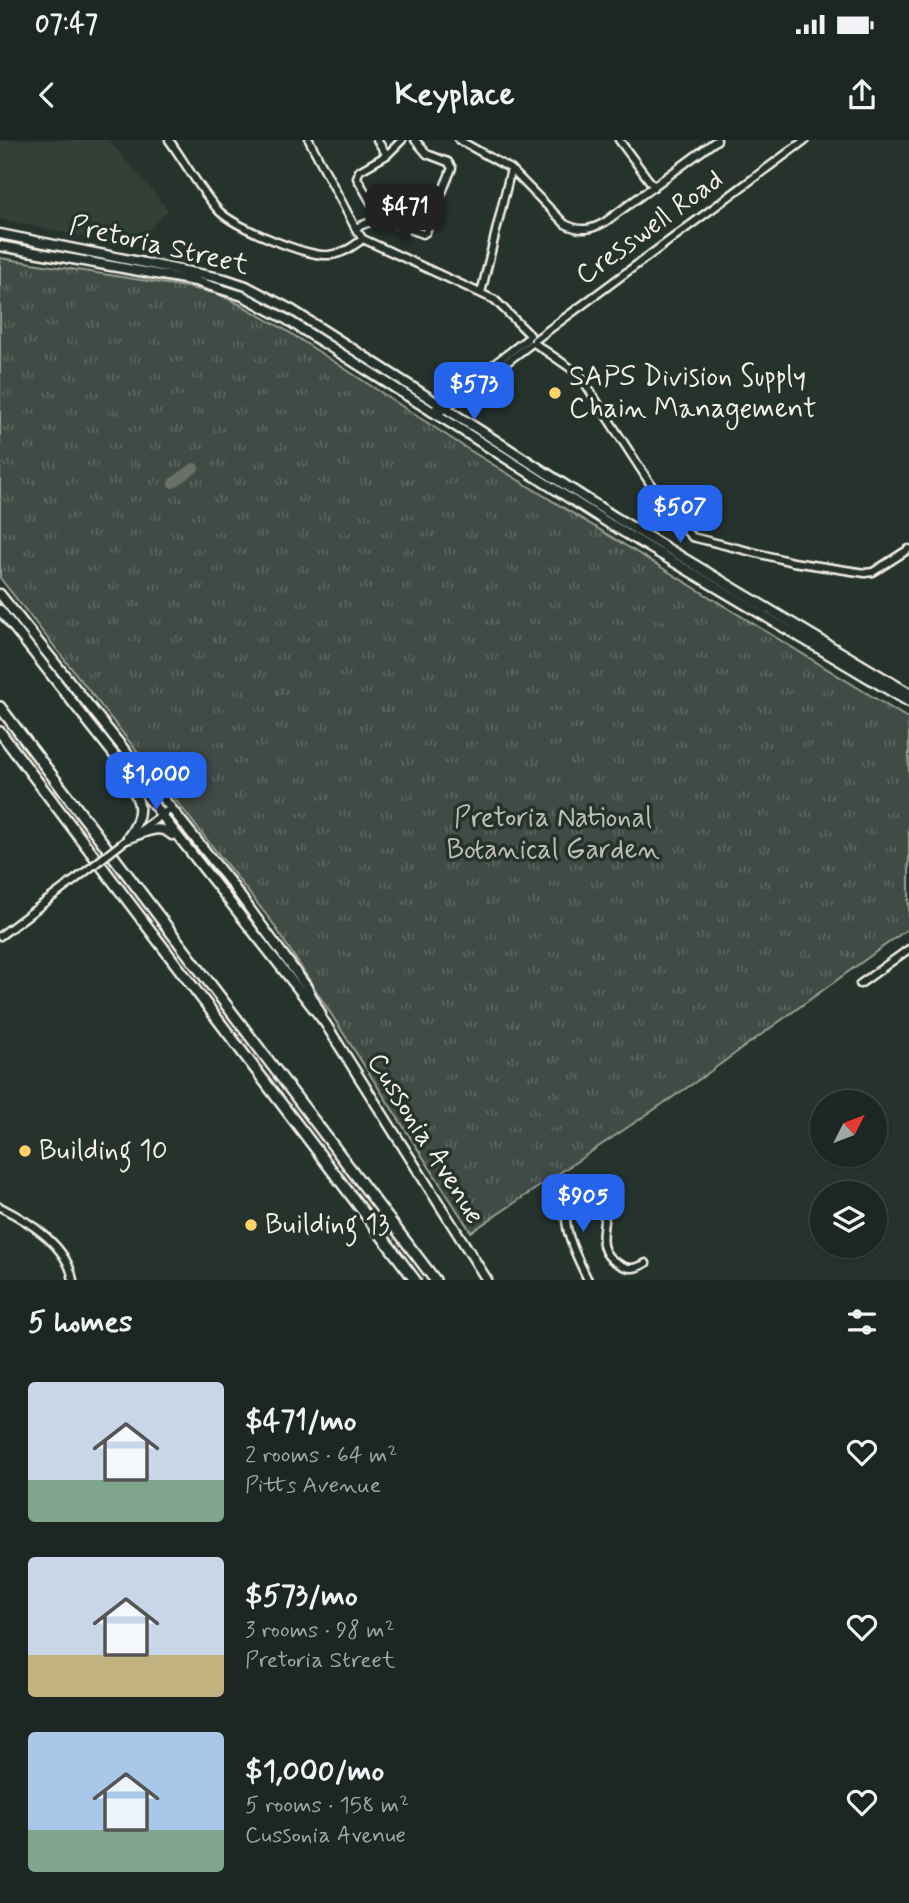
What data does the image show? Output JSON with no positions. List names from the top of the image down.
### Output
{
  "streets": {
    "main road": ["Pretoria Street", "Cussonia Avenue"],
    "street": ["Cresswell Road"]
  },
  "crossings": [
    ["Cresswell Road", "Pretoria Street"]
  ],
  "parks": ["Pretoria National Botanical Garden"],
  "places": ["SAPS Division Supply Chain Management", "Building 10", "Building 13"],
  "north": "top right",
  "page": {
    "status": "07:47",
    "header": "Keyplace",
    "price": [
      "$471",
      "$573",
      "$507",
      "$1,000",
      "$905"
    ],
    "heading": "5 homes",
    "list": [
      {
        "name": "$471/mo",
        "note": "2 rooms · 64 m² · Pitts Avenue"
      },
      {
        "name": "$573/mo",
        "note": "3 rooms · 98 m² · Pretoria Street"
      },
      {
        "name": "$1,000/mo",
        "note": "5 rooms · 158 m² · Cussonia Avenue"
      }
    ]
  }
}
